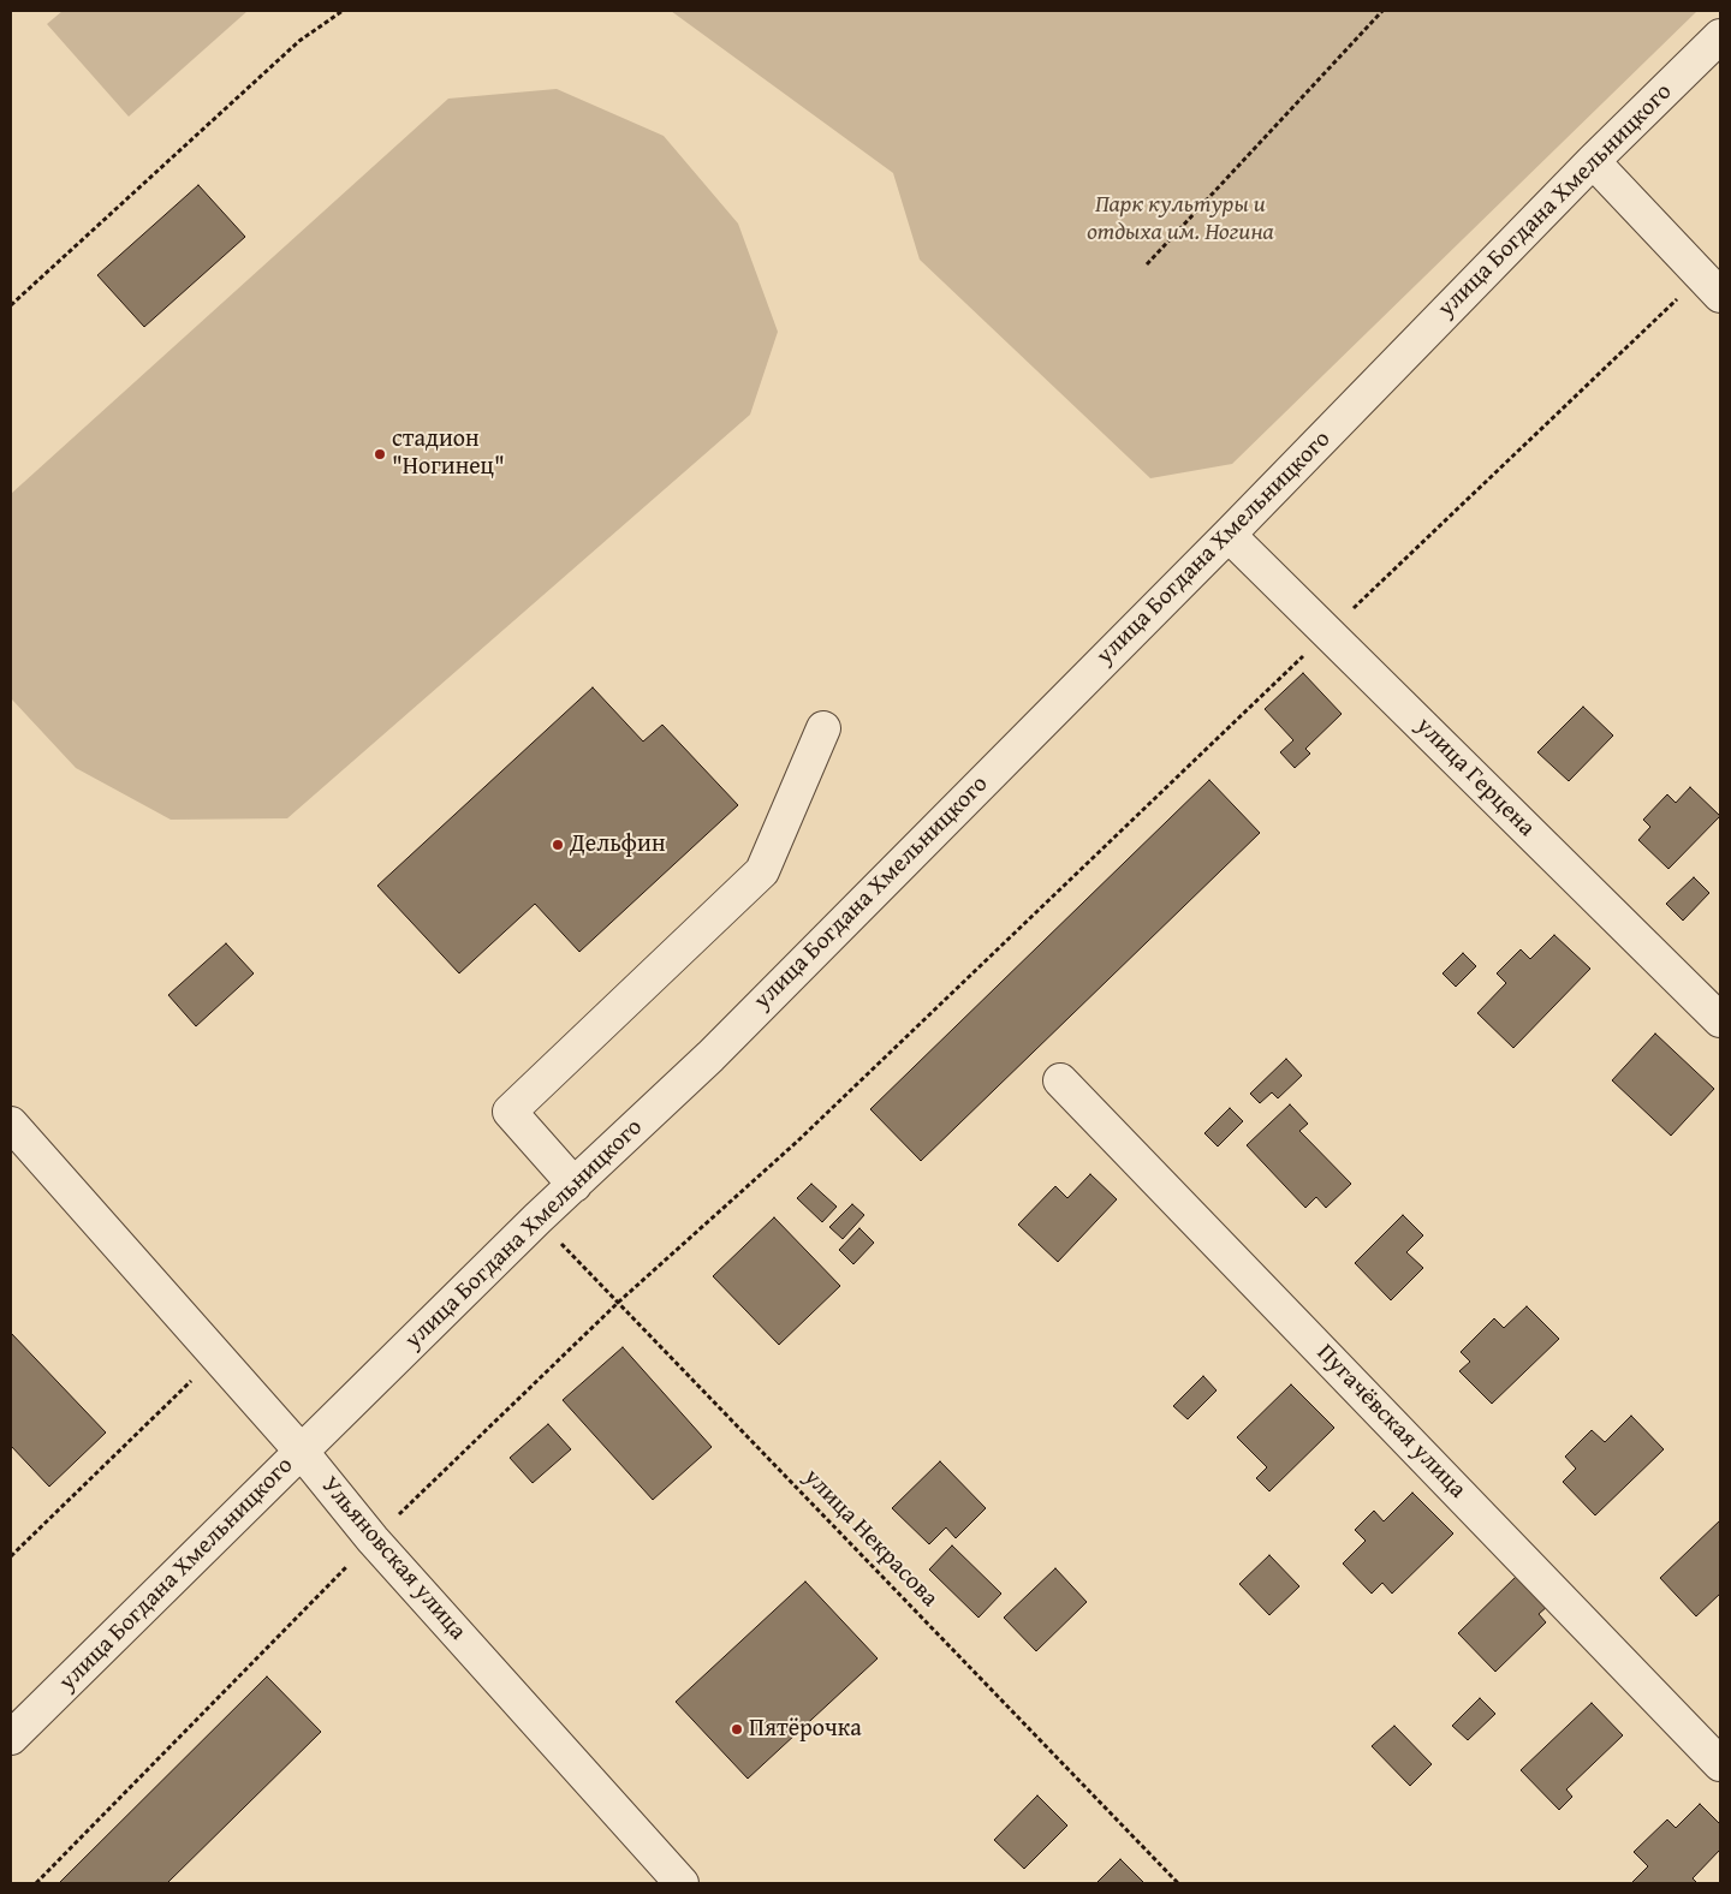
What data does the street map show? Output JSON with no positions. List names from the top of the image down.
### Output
{
  "streets": {
    "street": [
      "улица Богдана Хмельницкого",
      "улица Герцена",
      "Пугачёвская улица",
      "Ульяновская улица"
    ],
    "path": ["улица Некрасова"]
  },
  "crossings": [
    ["улица Богдана Хмельницкого", "улица Герцена"],
    ["улица Богдана Хмельницкого", "улица Некрасова"],
    ["улица Богдана Хмельницкого", "Ульяновская улица"]
  ],
  "parks": ["Парк культуры и отдыха им. Ногина"],
  "places": ["стадион \"Ногинец\"", "Дельфин", "Пятёрочка"]
}
